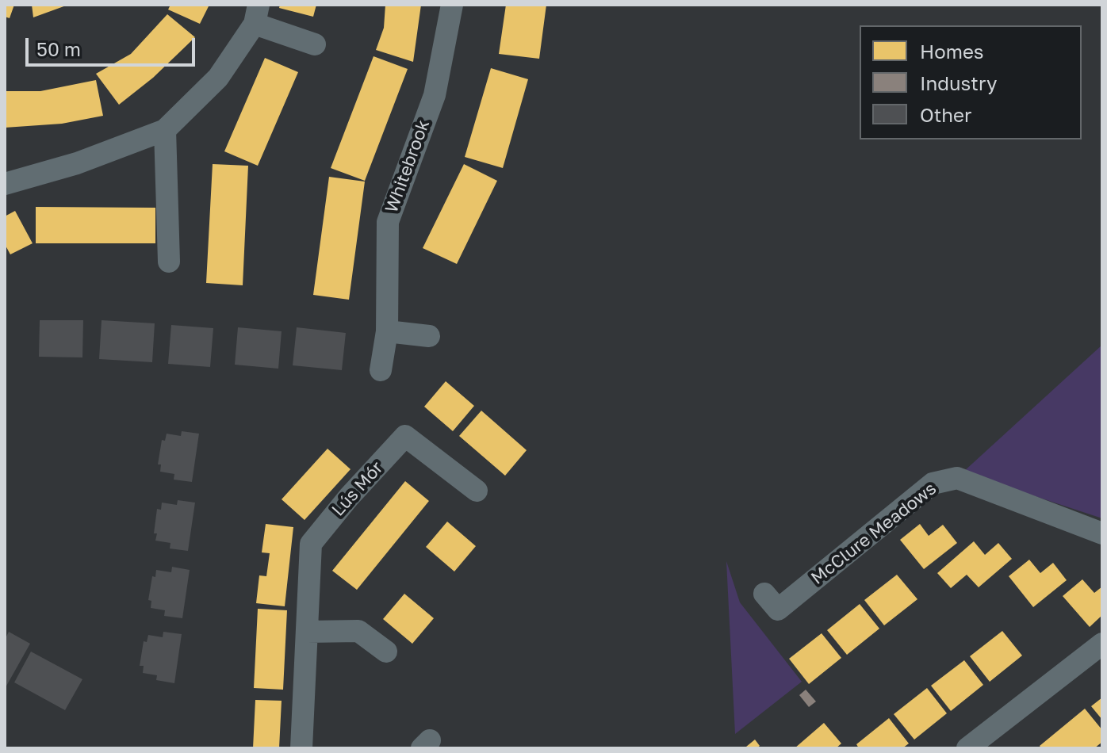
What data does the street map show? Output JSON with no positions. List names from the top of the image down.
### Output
{
  "streets": {
    "street": ["Whitebrook", "Lús Mór", "McClure Meadows"]
  },
  "legend": ["Homes", "Industry", "Other"],
  "scale_bar": "50 m"
}
